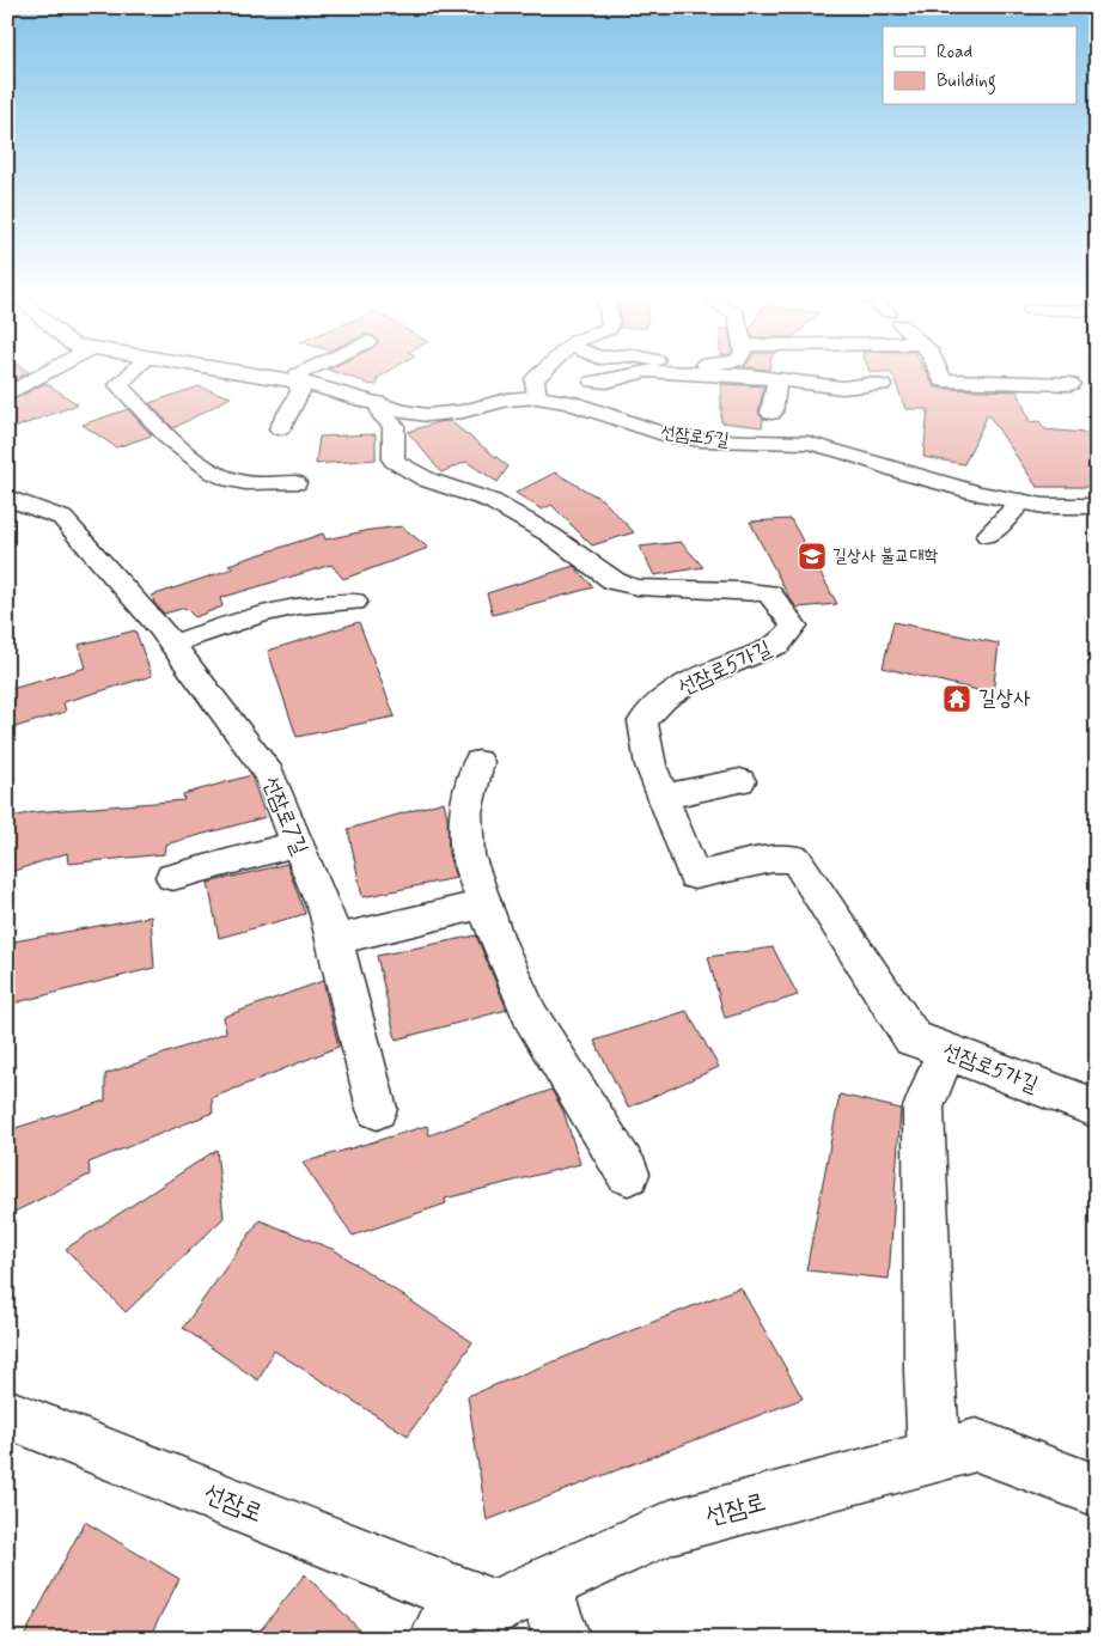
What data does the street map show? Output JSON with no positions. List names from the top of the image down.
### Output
{
  "streets": {
    "street": [
      "선잠로5길",
      "선잠로5가길",
      "선잠로7길",
      "선잠로"
    ]
  },
  "crossings": [
    ["선잠로5길", "선잠로5가길"]
  ],
  "places": {
    "school or university": ["길상사 불교대학"],
    "temple": ["길상사"]
  },
  "legend": ["Road", "Building"]
}
